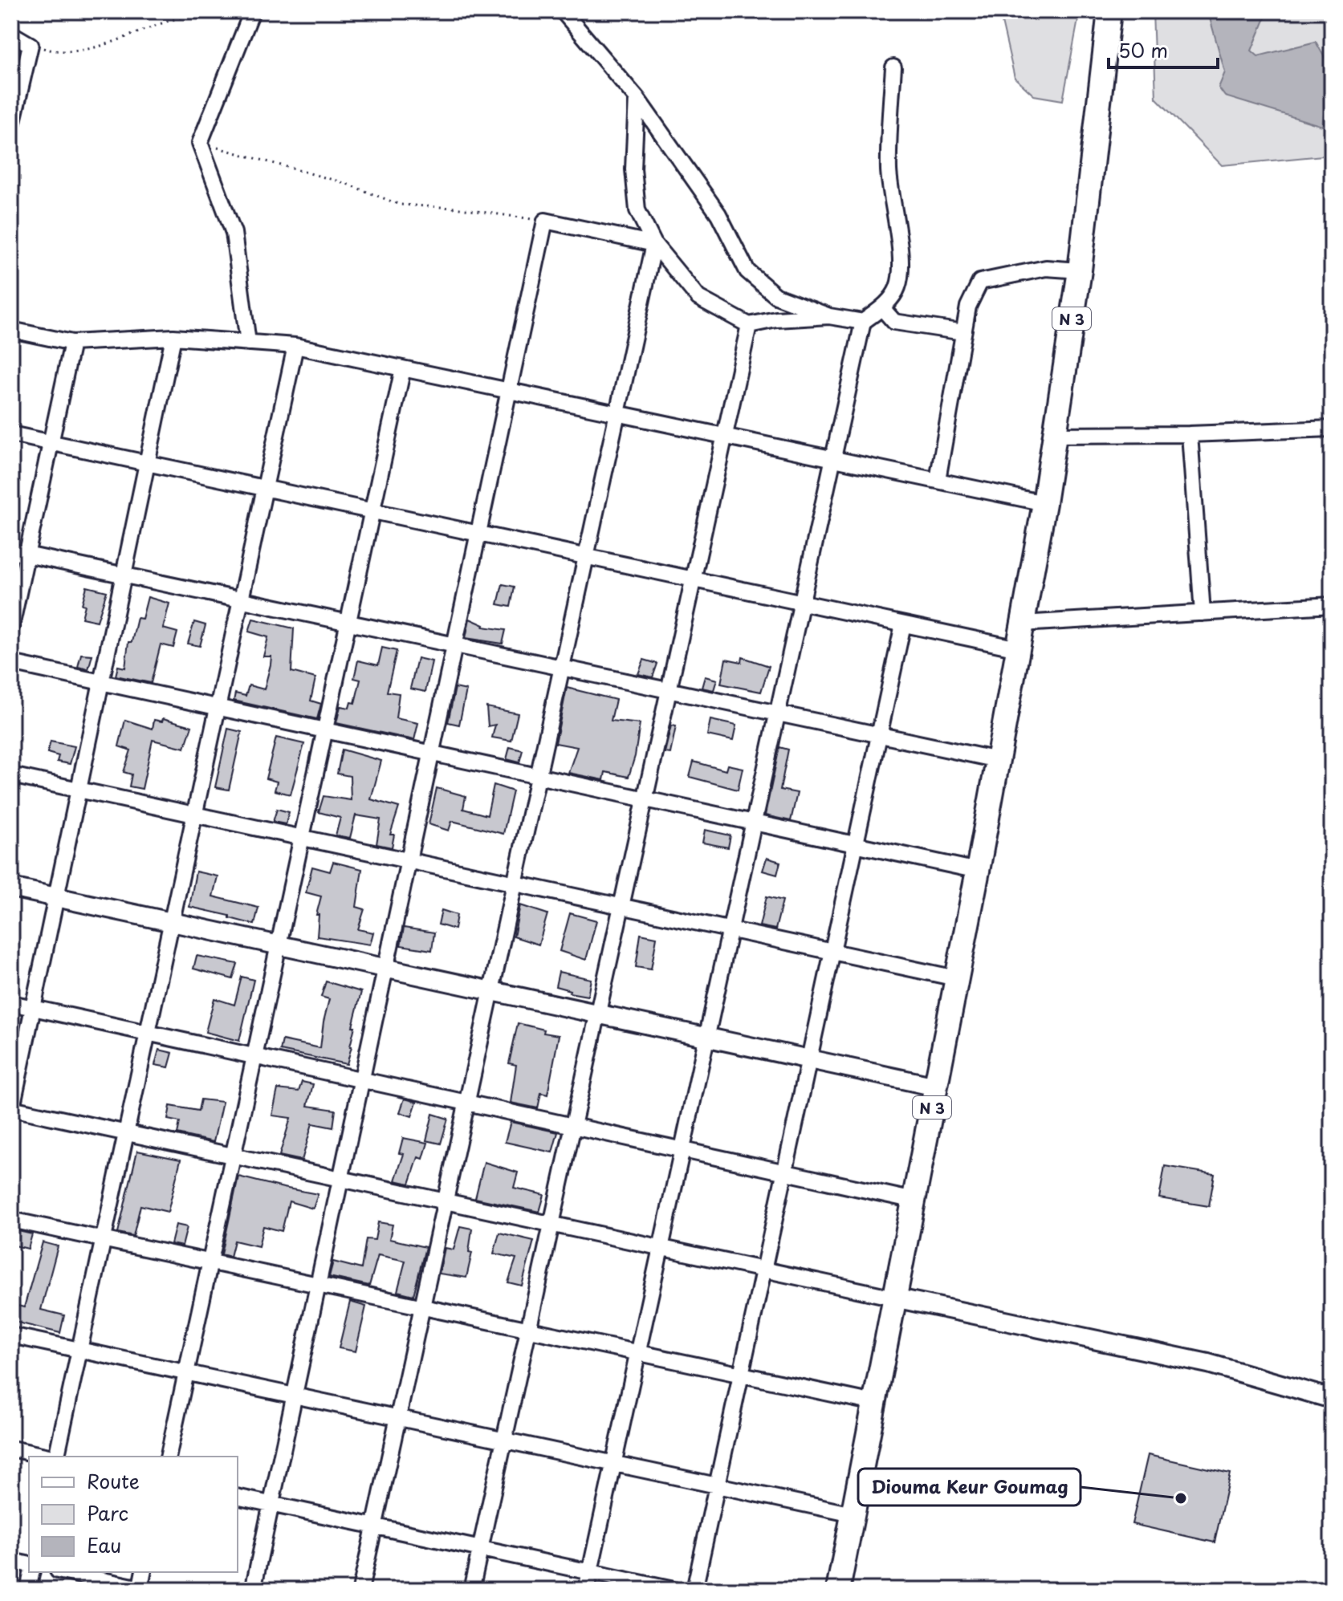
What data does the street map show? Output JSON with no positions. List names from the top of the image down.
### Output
{
  "streets": {
    "main road": ["N 3"]
  },
  "places": ["Diouma Keur Goumag"],
  "legend": ["Route", "Parc", "Eau"],
  "scale_bar": "50 m"
}
